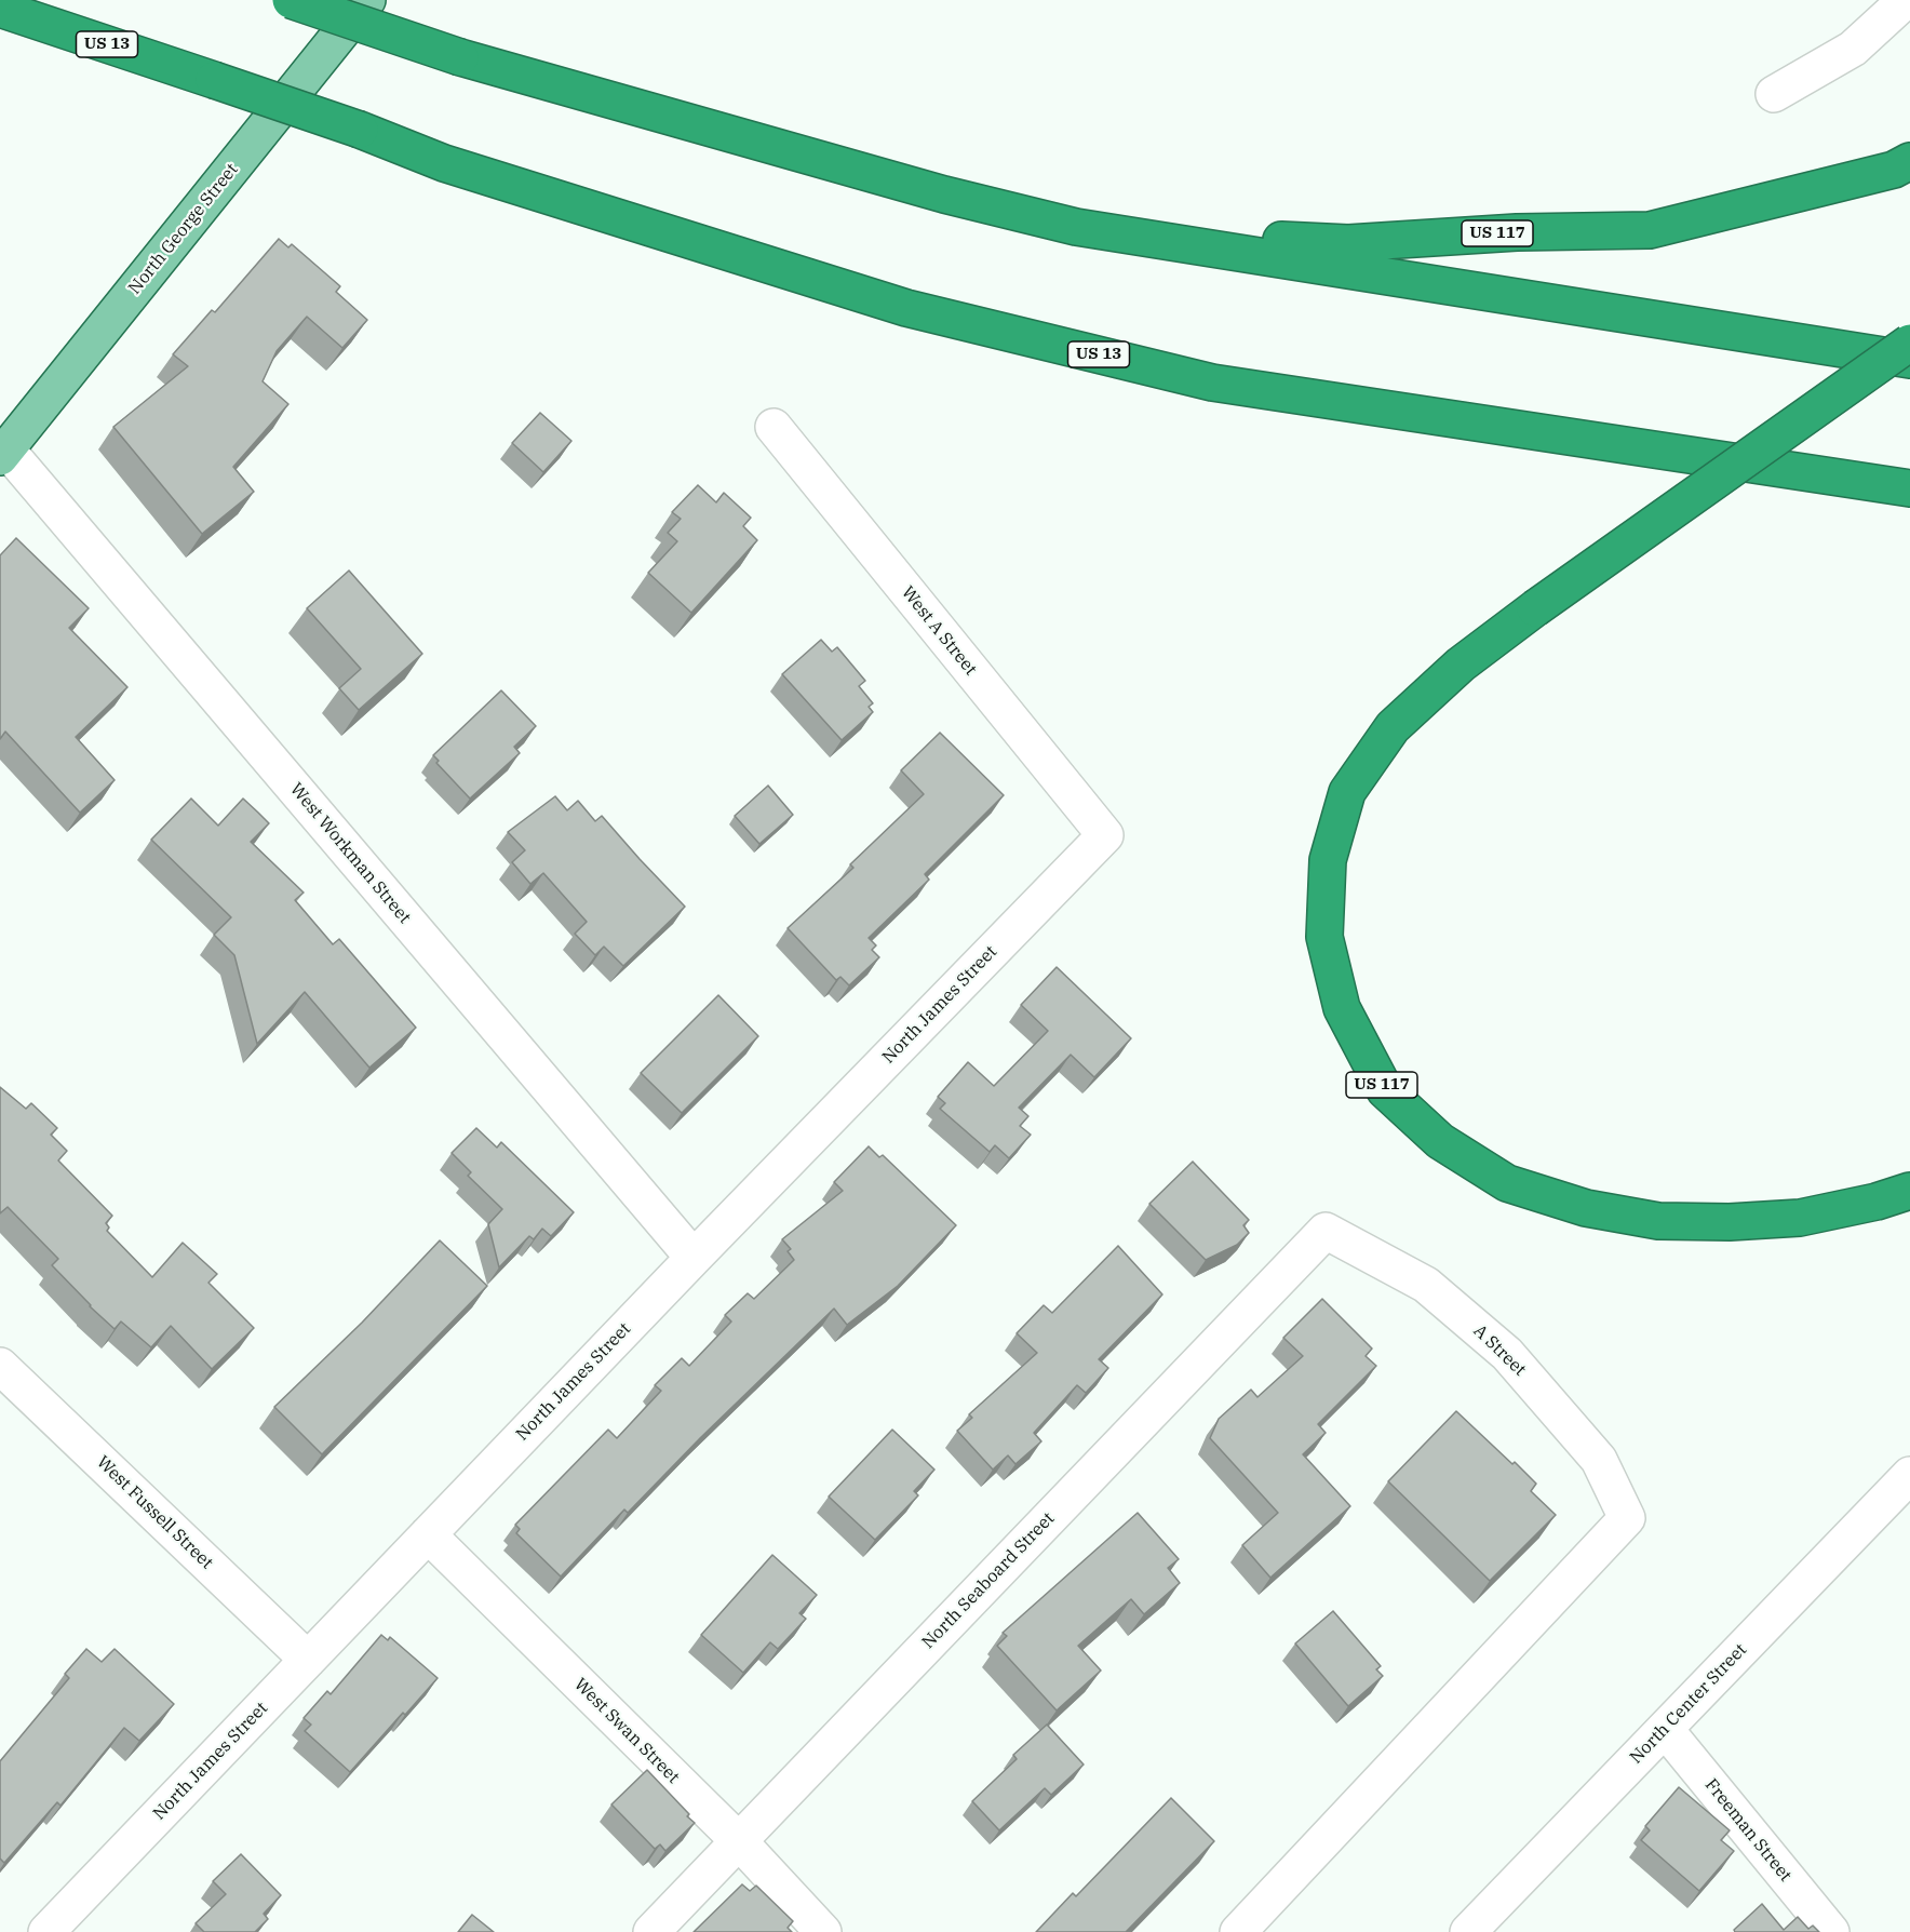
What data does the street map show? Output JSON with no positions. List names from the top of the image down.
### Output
{
  "streets": {
    "highway": ["US 13", "US 117"],
    "main road": ["North George Street"],
    "street": [
      "West A Street",
      "West Workman Street",
      "North James Street",
      "A Street",
      "West Fussell Street",
      "North Seaboard Street",
      "North Center Street",
      "West Swan Street",
      "Freeman Street"
    ]
  },
  "crossings": [
    ["North George Street", "West Workman Street"],
    ["West A Street", "North James Street"],
    ["West Workman Street", "North James Street"],
    ["North James Street", "West Fussell Street"],
    ["North James Street", "West Swan Street"],
    ["A Street", "North Seaboard Street"],
    ["North Seaboard Street", "West Swan Street"],
    ["North Center Street", "Freeman Street"]
  ]
}
